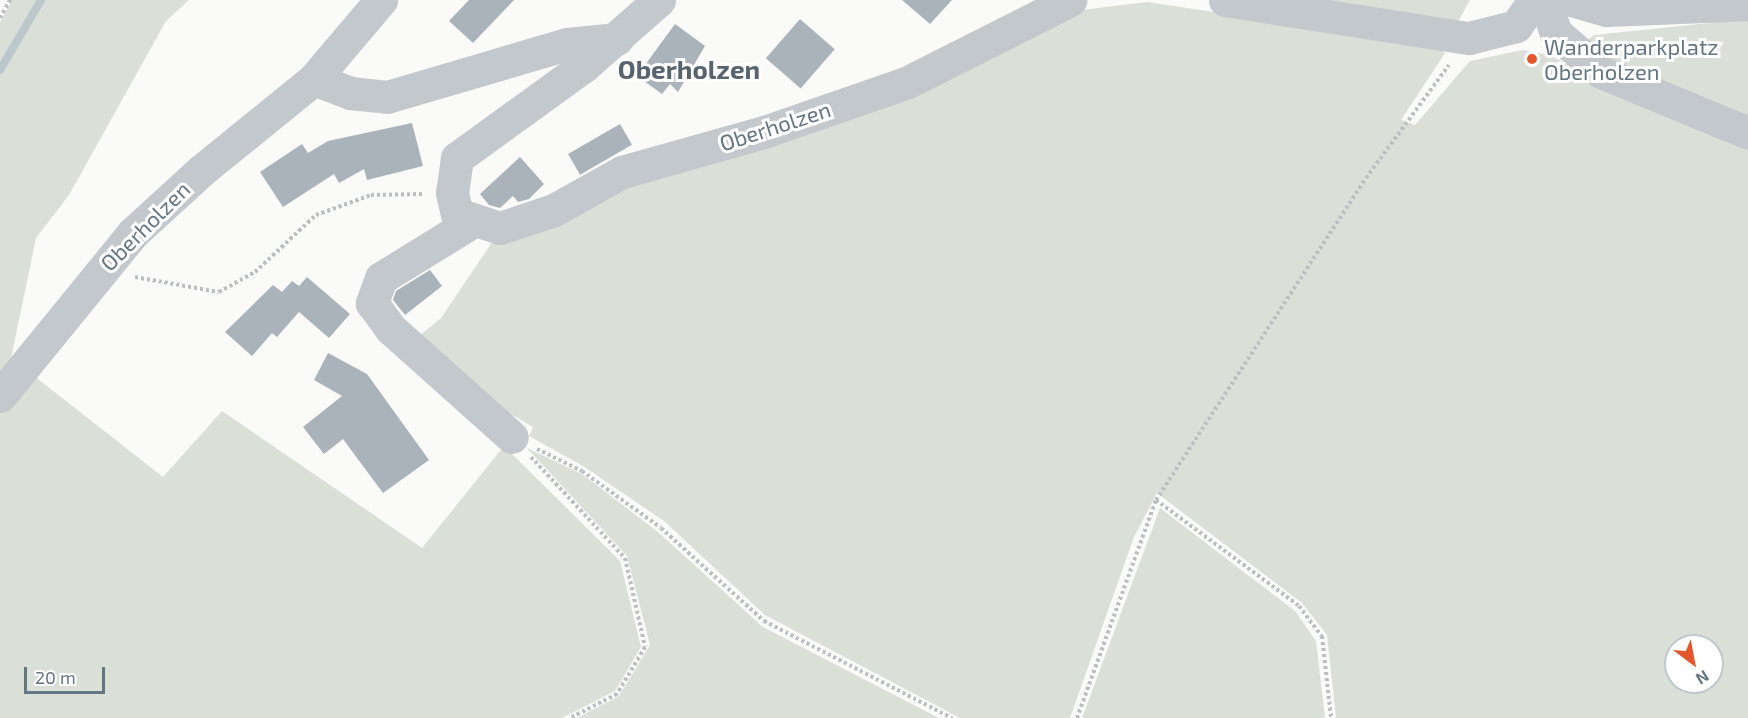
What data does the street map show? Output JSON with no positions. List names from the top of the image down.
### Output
{
  "streets": {
    "street": ["Oberholzen"]
  },
  "districts": ["Oberholzen"],
  "places": ["Wanderparkplatz Oberholzen"],
  "scale_bar": "20 m",
  "north": "bottom right"
}
